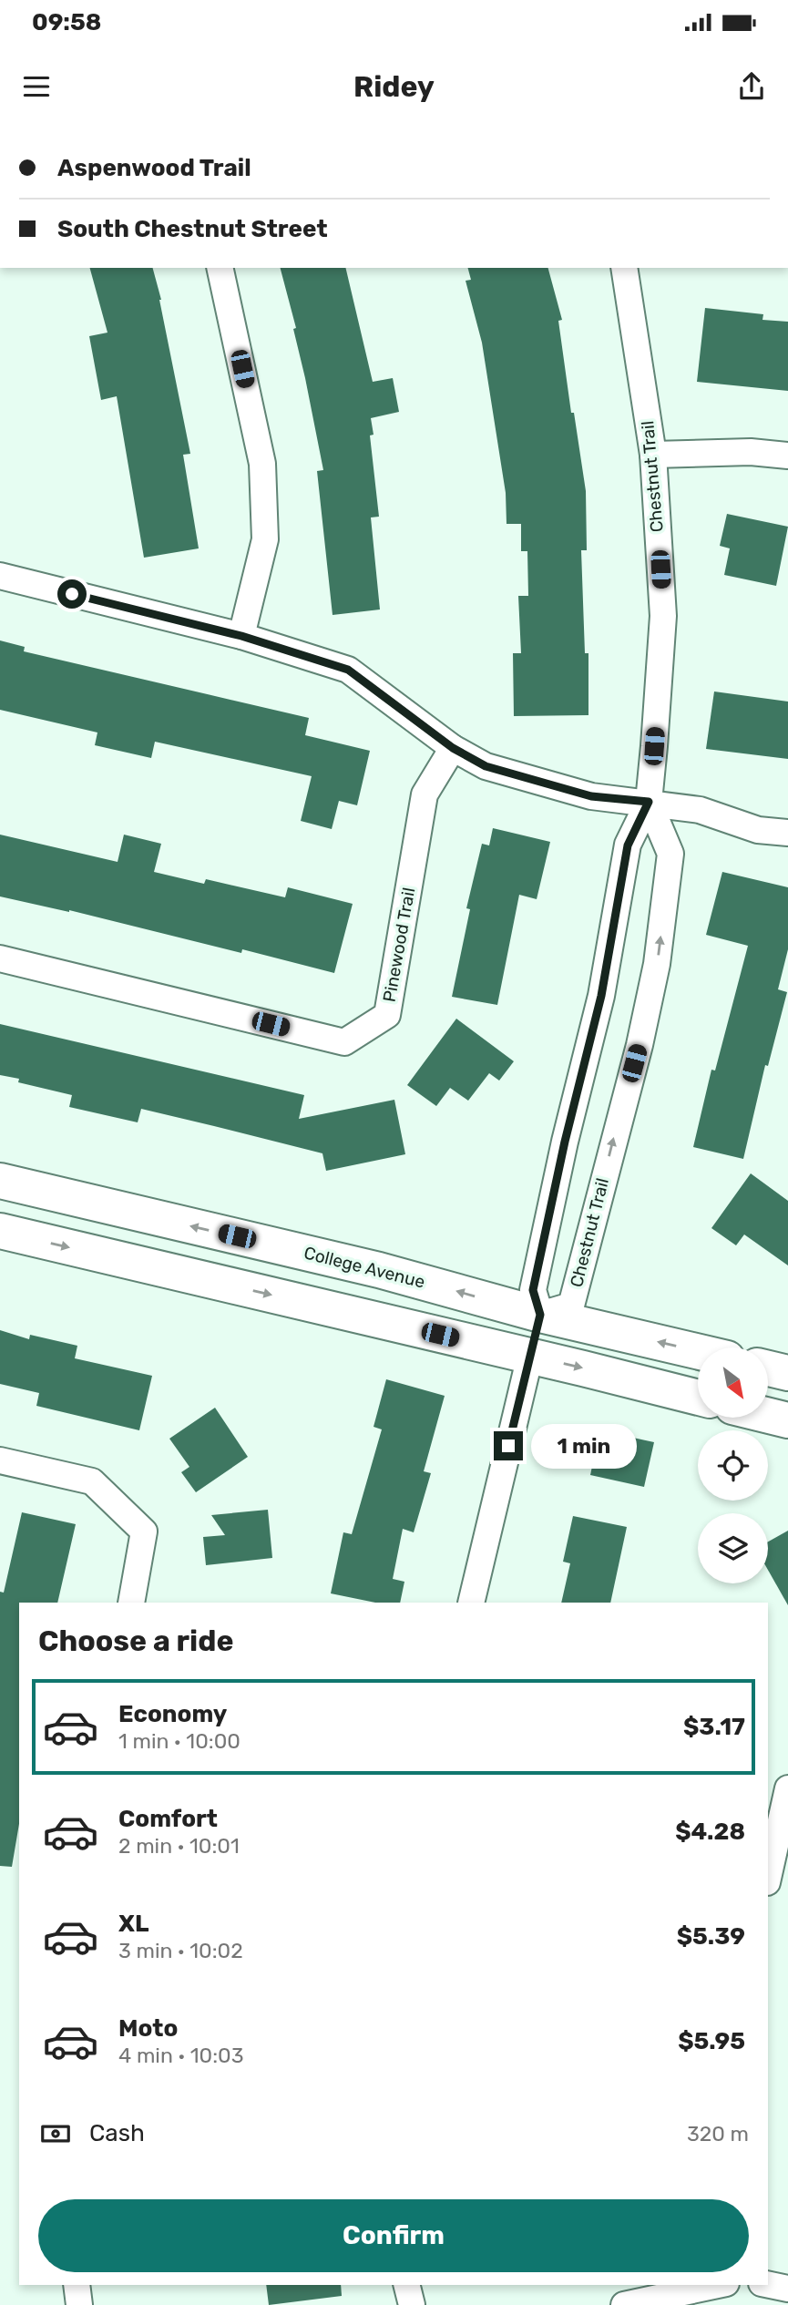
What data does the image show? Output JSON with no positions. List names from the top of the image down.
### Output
{
  "streets": {
    "main road": ["College Avenue"],
    "street": ["Chestnut Trail", "Pinewood Trail"]
  },
  "crossings": [
    ["Chestnut Trail", "College Avenue"]
  ],
  "north": "bottom right",
  "page": {
    "status": "09:58",
    "header": "Ridey",
    "banner": ["Aspenwood Trail", "South Chestnut Street"],
    "bubble": "1 min",
    "heading": "Choose a ride",
    "list": [
      {
        "name": "Economy",
        "note": "1 min · 10:00",
        "value": "$3.17"
      },
      {
        "name": "Comfort",
        "note": "2 min · 10:01",
        "value": "$4.28"
      },
      {
        "name": "XL",
        "note": "3 min · 10:02",
        "value": "$5.39"
      },
      {
        "name": "Moto",
        "note": "4 min · 10:03",
        "value": "$5.95"
      }
    ],
    "pay": ["Cash", "320 m"],
    "buttons": "Confirm"
  }
}
